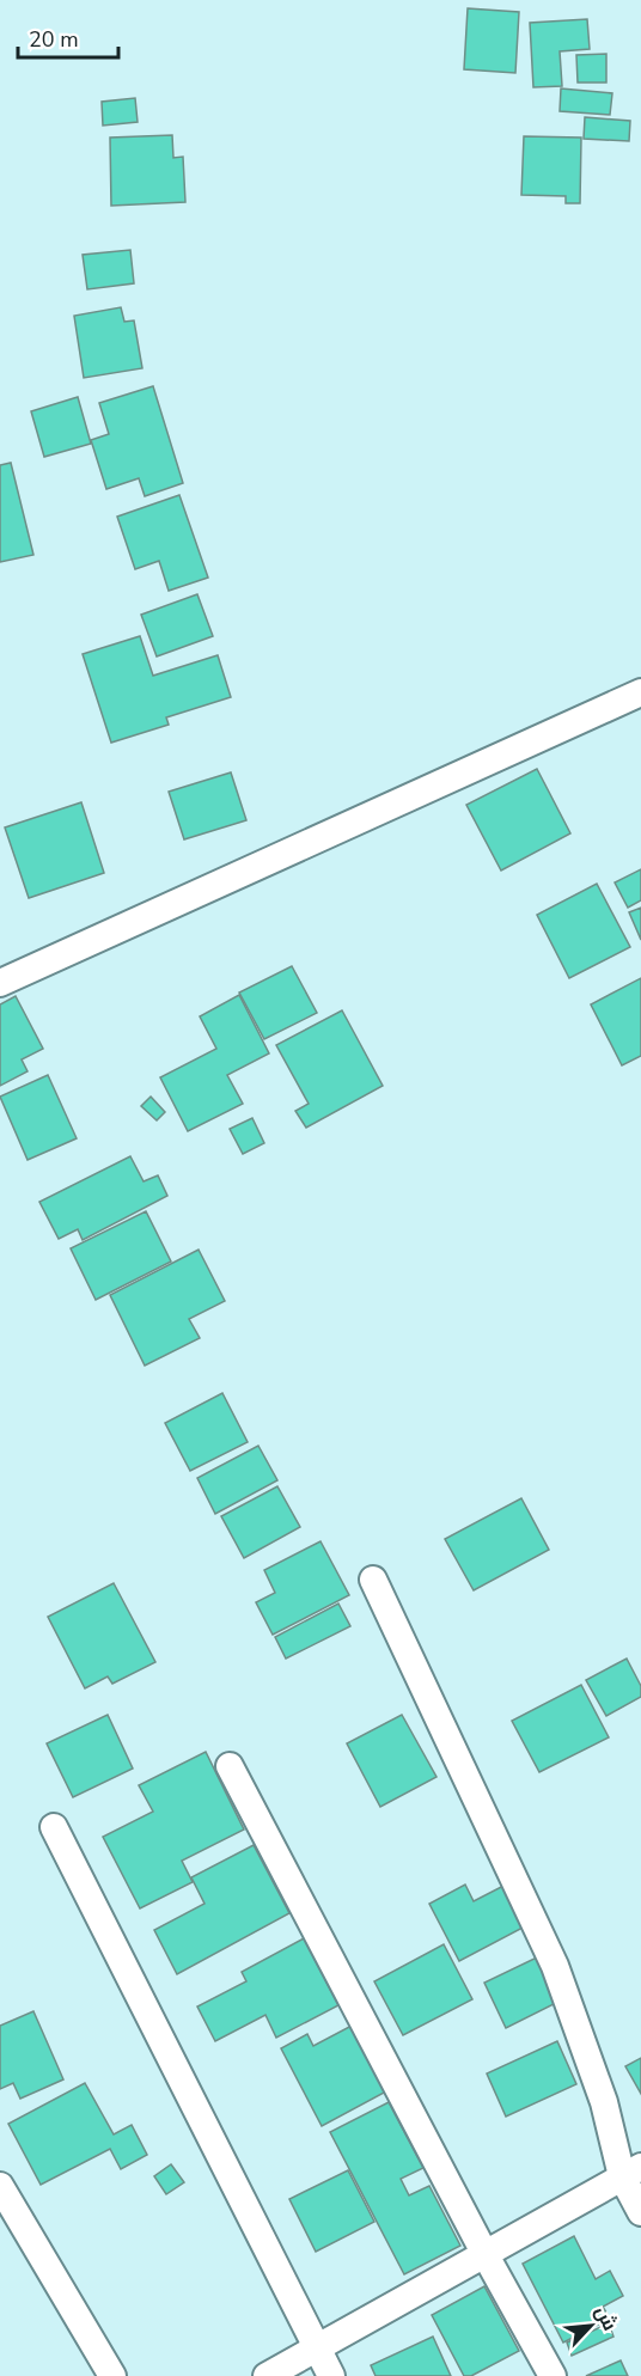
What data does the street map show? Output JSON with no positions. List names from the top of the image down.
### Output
{
  "scale_bar": "20 m",
  "north": "top right"
}
